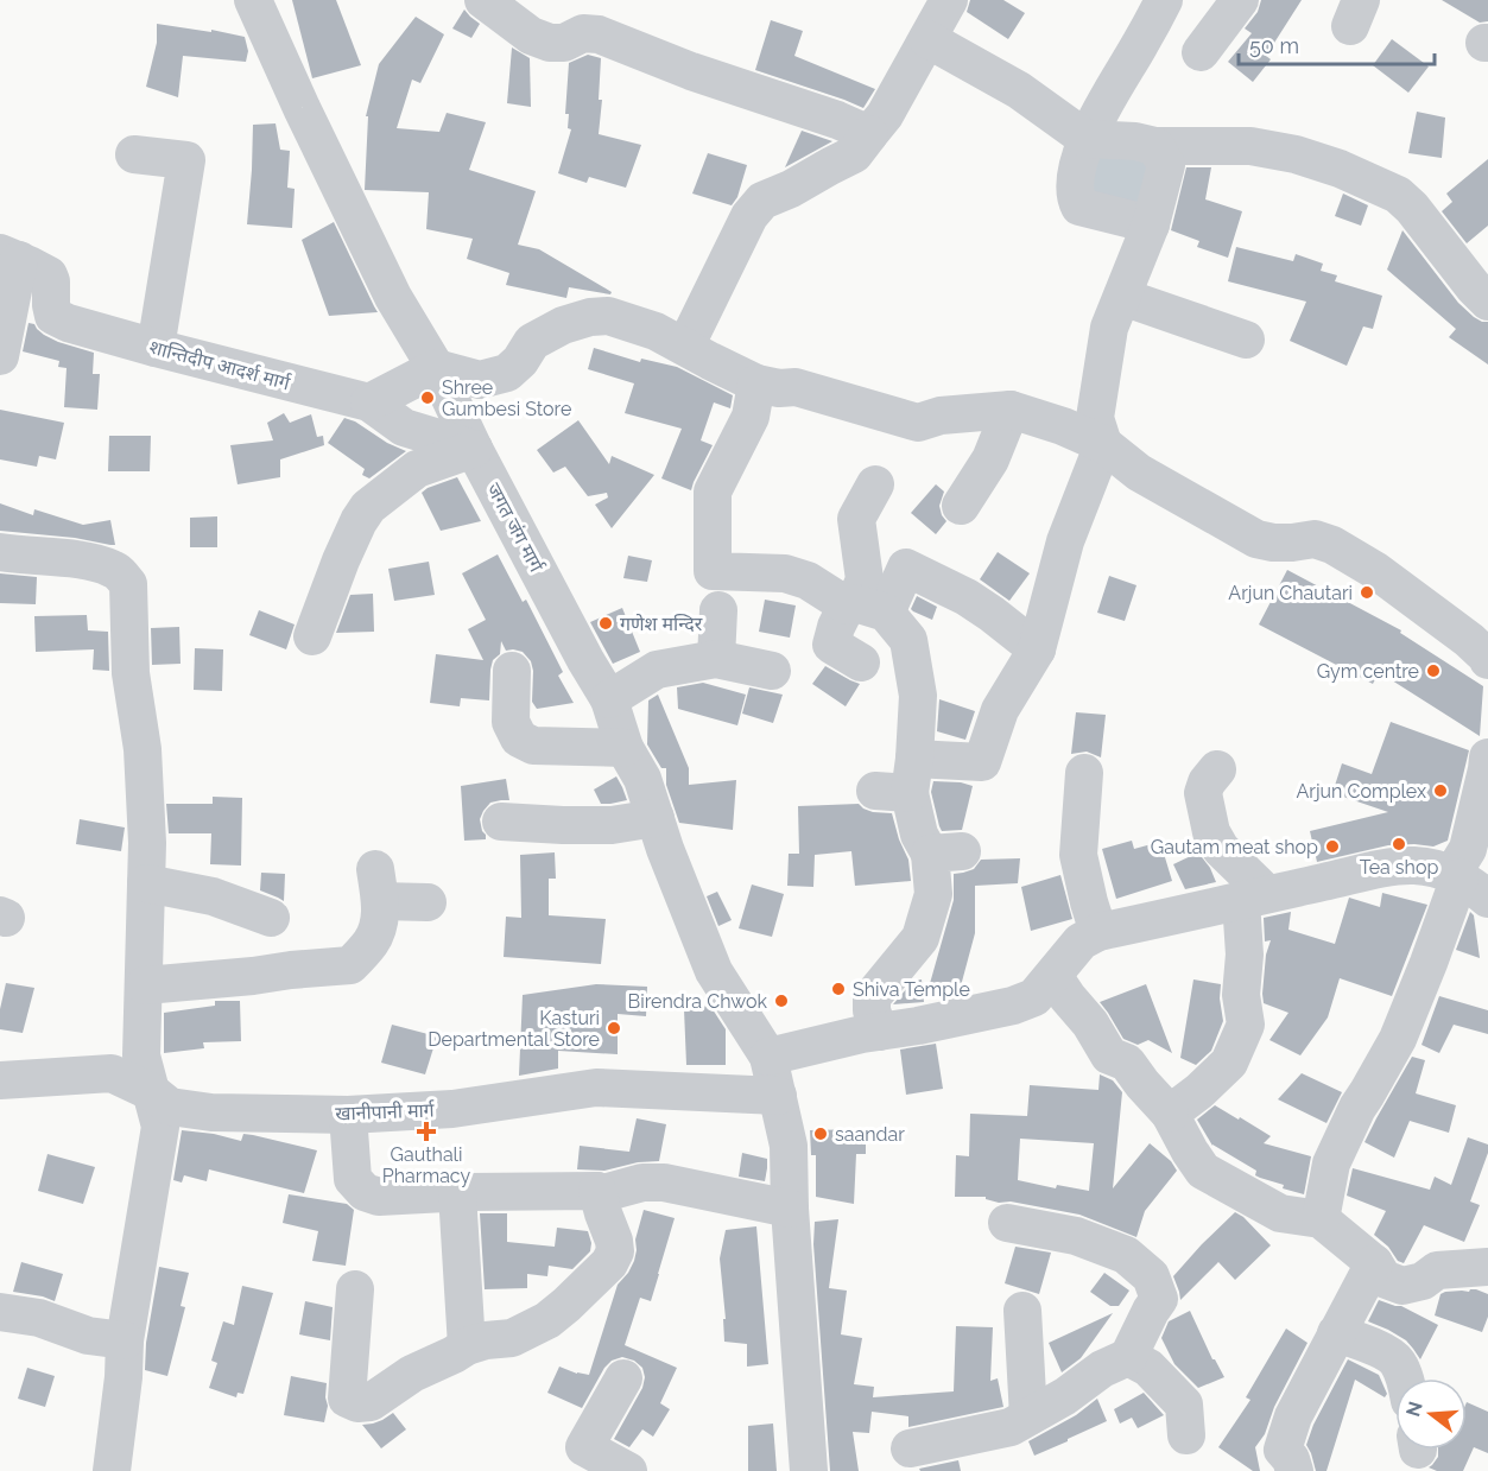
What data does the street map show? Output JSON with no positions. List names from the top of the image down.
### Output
{
  "streets": {
    "street": ["शान्तिदीप आदर्श मार्ग", "जगत जंग मार्ग", "खानीपानी मार्ग"]
  },
  "crossings": [
    ["शान्तिदीप आदर्श मार्ग", "जगत जंग मार्ग"],
    ["जगत जंग मार्ग", "खानीपानी मार्ग"]
  ],
  "places": {
    "other": [
      "Shree Gumbesi Store",
      "Arjun Chautari",
      "गणेश मन्दिर",
      "Gym centre",
      "Arjun Complex",
      "Tea shop",
      "Gautam meat shop",
      "Shiva Temple",
      "Birendra Chwok",
      "Kasturi Departmental Store",
      "saandar"
    ],
    "health": ["Gauthali Pharmacy"]
  },
  "scale_bar": "50 m",
  "north": "left"
}
